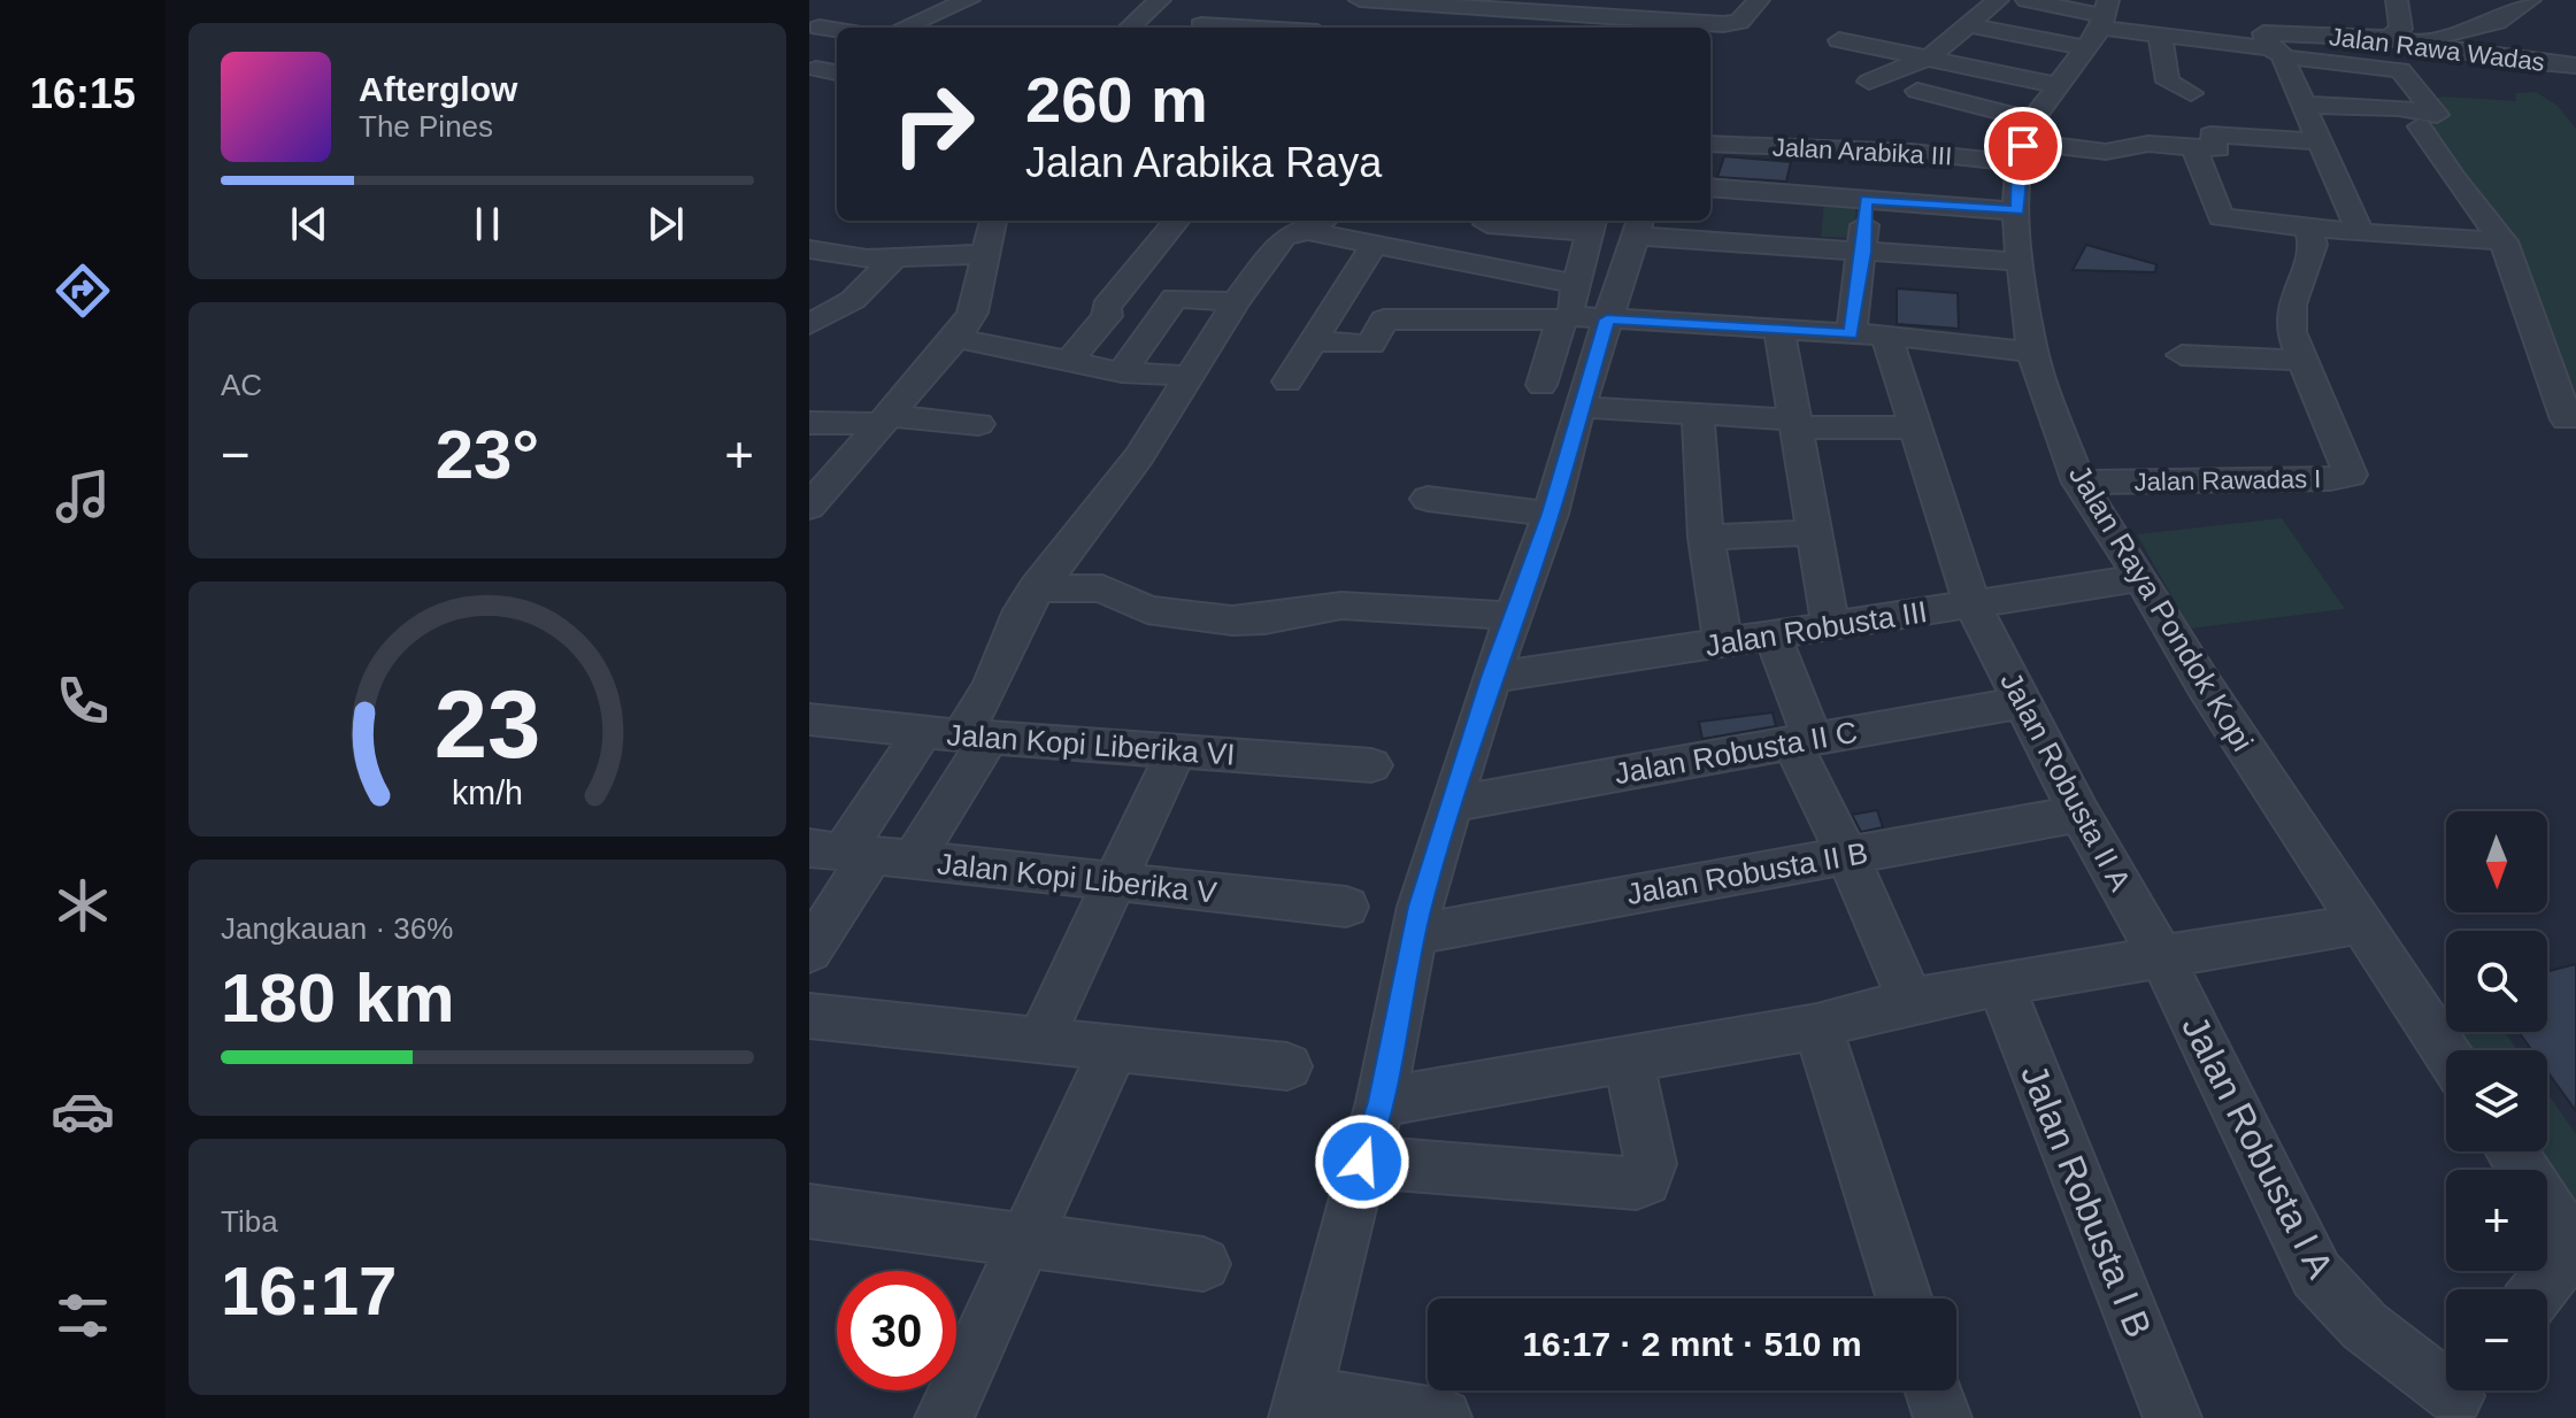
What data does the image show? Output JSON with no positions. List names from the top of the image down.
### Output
{
  "streets": {
    "street": [
      "Jalan Rawa Wadas",
      "Jalan Arabika III",
      "Jalan Rawadas I",
      "Jalan Raya Pondok Kopi",
      "Jalan Robusta III",
      "Jalan Kopi Liberika VI",
      "Jalan Robusta II C",
      "Jalan Robusta II A",
      "Jalan Robusta II B",
      "Jalan Kopi Liberika V",
      "Jalan Robusta I A",
      "Jalan Robusta I B"
    ]
  },
  "crossings": [
    ["Jalan Arabika III", "Jalan Raya Pondok Kopi"],
    ["Jalan Rawadas I", "Jalan Raya Pondok Kopi"],
    ["Jalan Raya Pondok Kopi", "Jalan Robusta III"],
    ["Jalan Robusta III", "Jalan Robusta II A"],
    ["Jalan Robusta II C", "Jalan Robusta II A"],
    ["Jalan Robusta II A", "Jalan Robusta II B"],
    ["Jalan Robusta II A", "Jalan Robusta I A"]
  ],
  "north": "bottom",
  "page": {
    "tabs": "16:15",
    "turn": ["260 m", "Jalan Arabika Raya"],
    "song": ["Afterglow", "The Pines"],
    "tile": [
      "AC",
      ["Jangkauan · 36%", "180 km"],
      ["Tiba", "16:17"]
    ],
    "heat": ["−", "23°", "+"],
    "map_buttons": ["+", "−"],
    "limit": "30",
    "trip": "16:17 · 2 mnt · 510 m",
    "gauge": ["23", "km/h"]
  }
}
